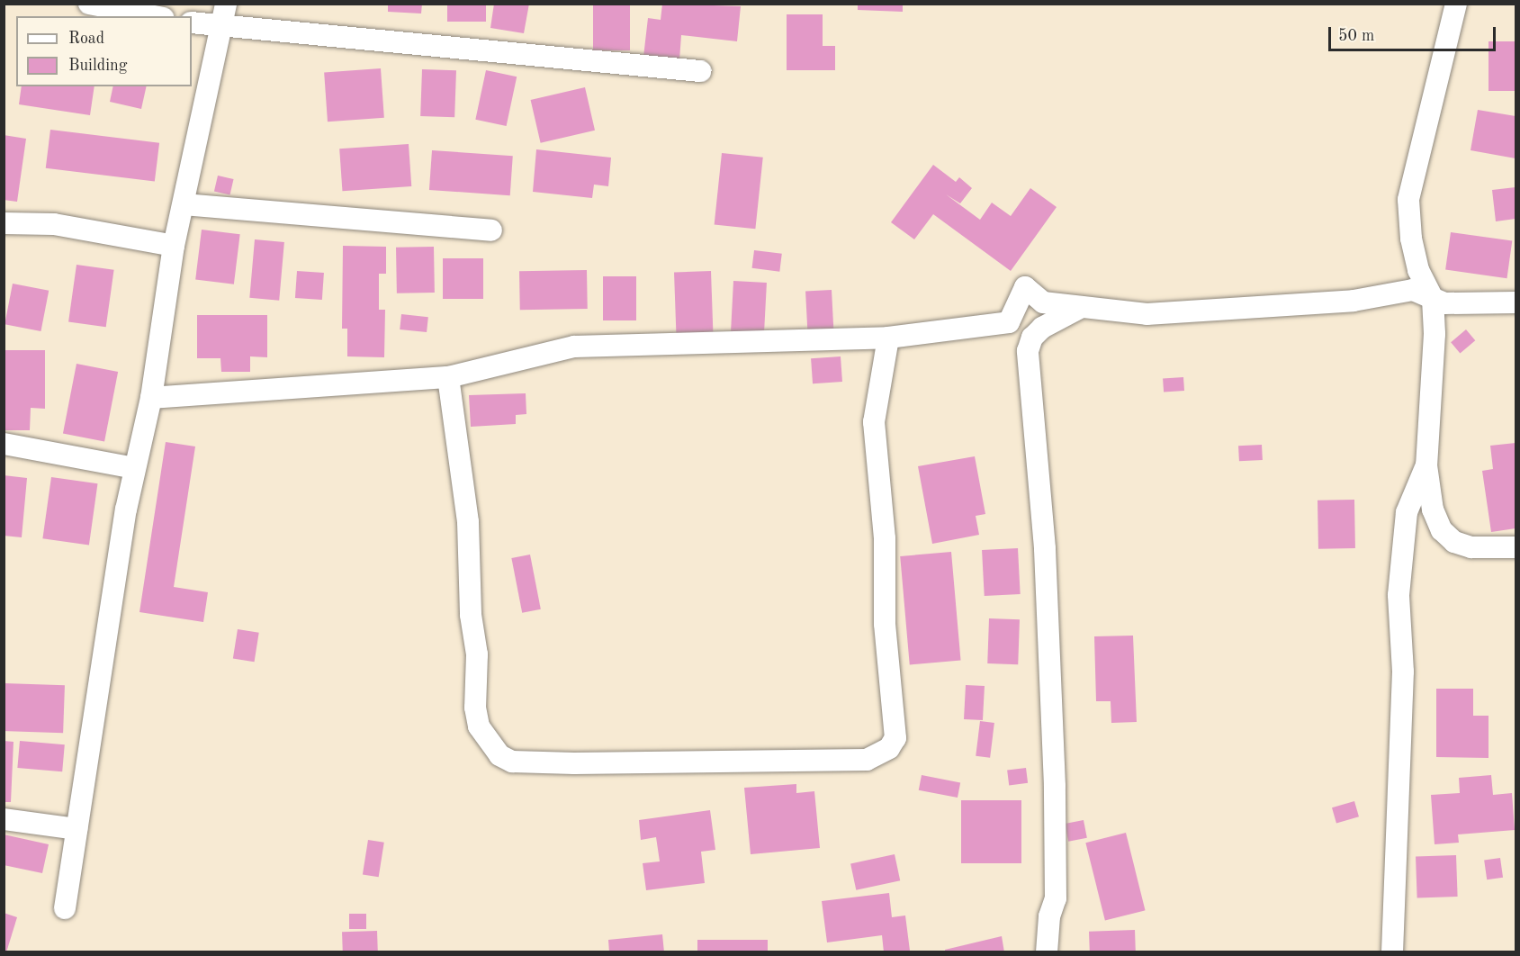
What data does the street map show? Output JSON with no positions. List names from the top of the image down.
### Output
{
  "legend": ["Road", "Building"],
  "scale_bar": "50 m"
}
